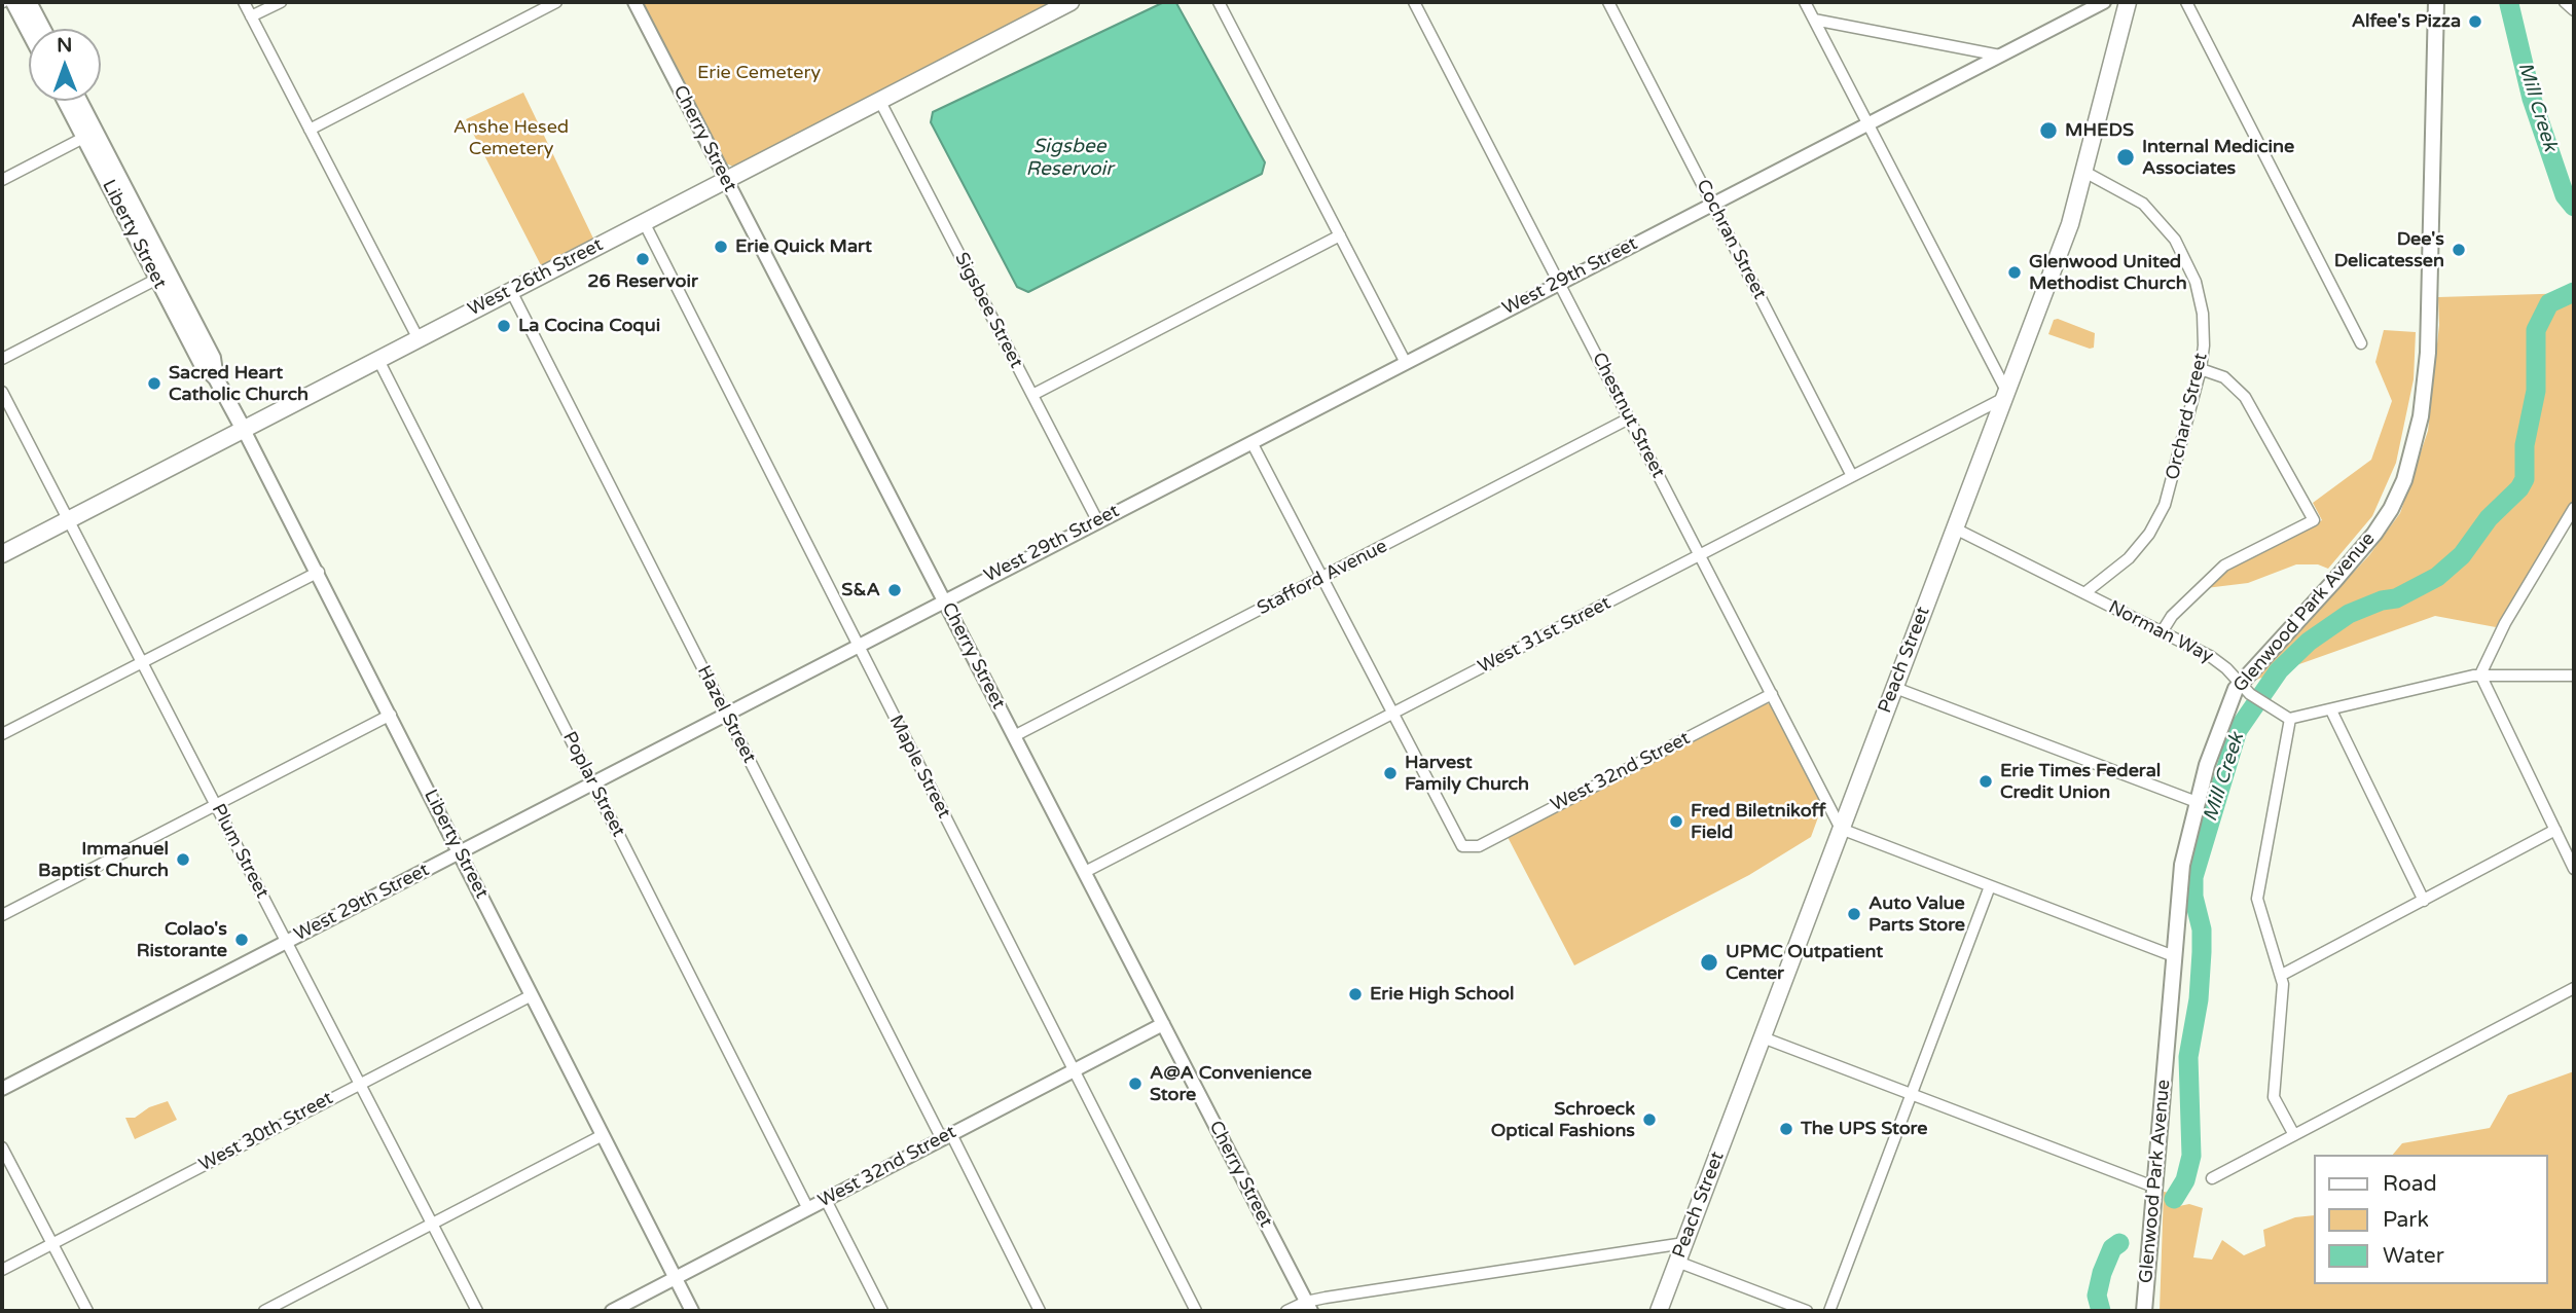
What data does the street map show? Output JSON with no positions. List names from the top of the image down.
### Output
{
  "streets": {
    "main road": [
      "Liberty Street",
      "West 26th Street",
      "Glenwood Park Avenue",
      "Peach Street"
    ],
    "street": [
      "Cherry Street",
      "Cochran Street",
      "West 29th Street",
      "Sigsbee Street",
      "Chestnut Street",
      "Orchard Street",
      "Stafford Avenue",
      "Norman Way",
      "West 31st Street",
      "Hazel Street",
      "Maple Street",
      "West 32nd Street",
      "Poplar Street",
      "Plum Street",
      "West 30th Street"
    ]
  },
  "crossings": [
    ["Cherry Street", "West 29th Street"],
    ["Cherry Street", "West 26th Street"],
    ["Cherry Street", "Stafford Avenue"],
    ["Cherry Street", "West 31st Street"],
    ["Cherry Street", "West 32nd Street"],
    ["Liberty Street", "West 29th Street"],
    ["Liberty Street", "West 26th Street"],
    ["Liberty Street", "West 32nd Street"],
    ["Liberty Street", "West 30th Street"],
    ["Cochran Street", "West 29th Street"],
    ["Cochran Street", "West 31st Street"],
    ["West 29th Street", "Sigsbee Street"],
    ["West 29th Street", "Chestnut Street"],
    ["West 29th Street", "Hazel Street"],
    ["West 29th Street", "Maple Street"],
    ["West 29th Street", "Poplar Street"],
    ["West 29th Street", "Plum Street"],
    ["West 26th Street", "Sigsbee Street"],
    ["West 26th Street", "Hazel Street"],
    ["West 26th Street", "Maple Street"],
    ["West 26th Street", "Poplar Street"],
    ["West 26th Street", "Plum Street"],
    ["Chestnut Street", "Stafford Avenue"],
    ["Chestnut Street", "West 31st Street"],
    ["Chestnut Street", "Peach Street"],
    ["Chestnut Street", "West 32nd Street"],
    ["Orchard Street", "Norman Way"],
    ["Orchard Street", "Peach Street"],
    ["Glenwood Park Avenue", "Norman Way"],
    ["Norman Way", "Peach Street"],
    ["West 31st Street", "Peach Street"],
    ["West 31st Street", "West 32nd Street"],
    ["Hazel Street", "West 32nd Street"],
    ["Maple Street", "West 32nd Street"],
    ["West 32nd Street", "Poplar Street"],
    ["Plum Street", "West 30th Street"]
  ],
  "water": ["Mill Creek", "Sigsbee Reservoir"],
  "parks": ["Erie Cemetery", "Anshe Hesed Cemetery"],
  "places": [
    "Alfee's Pizza",
    "MHEDS",
    "Internal Medicine Associates",
    "Erie Quick Mart",
    "Dee's Delicatessen",
    "26 Reservoir",
    "Glenwood United Methodist Church",
    "La Cocina Coqui",
    "Sacred Heart Catholic Church",
    "S&A",
    "Harvest Family Church",
    "Erie Times Federal Credit Union",
    "Fred Biletnikoff Field",
    "Immanuel Baptist Church",
    "Auto Value Parts Store",
    "Colao's Ristorante",
    "UPMC Outpatient Center",
    "Erie High School",
    "A@A Convenience Store",
    "Schroeck Optical Fashions",
    "The UPS Store"
  ],
  "legend": ["Road", "Park", "Water"],
  "north": "top"
}
